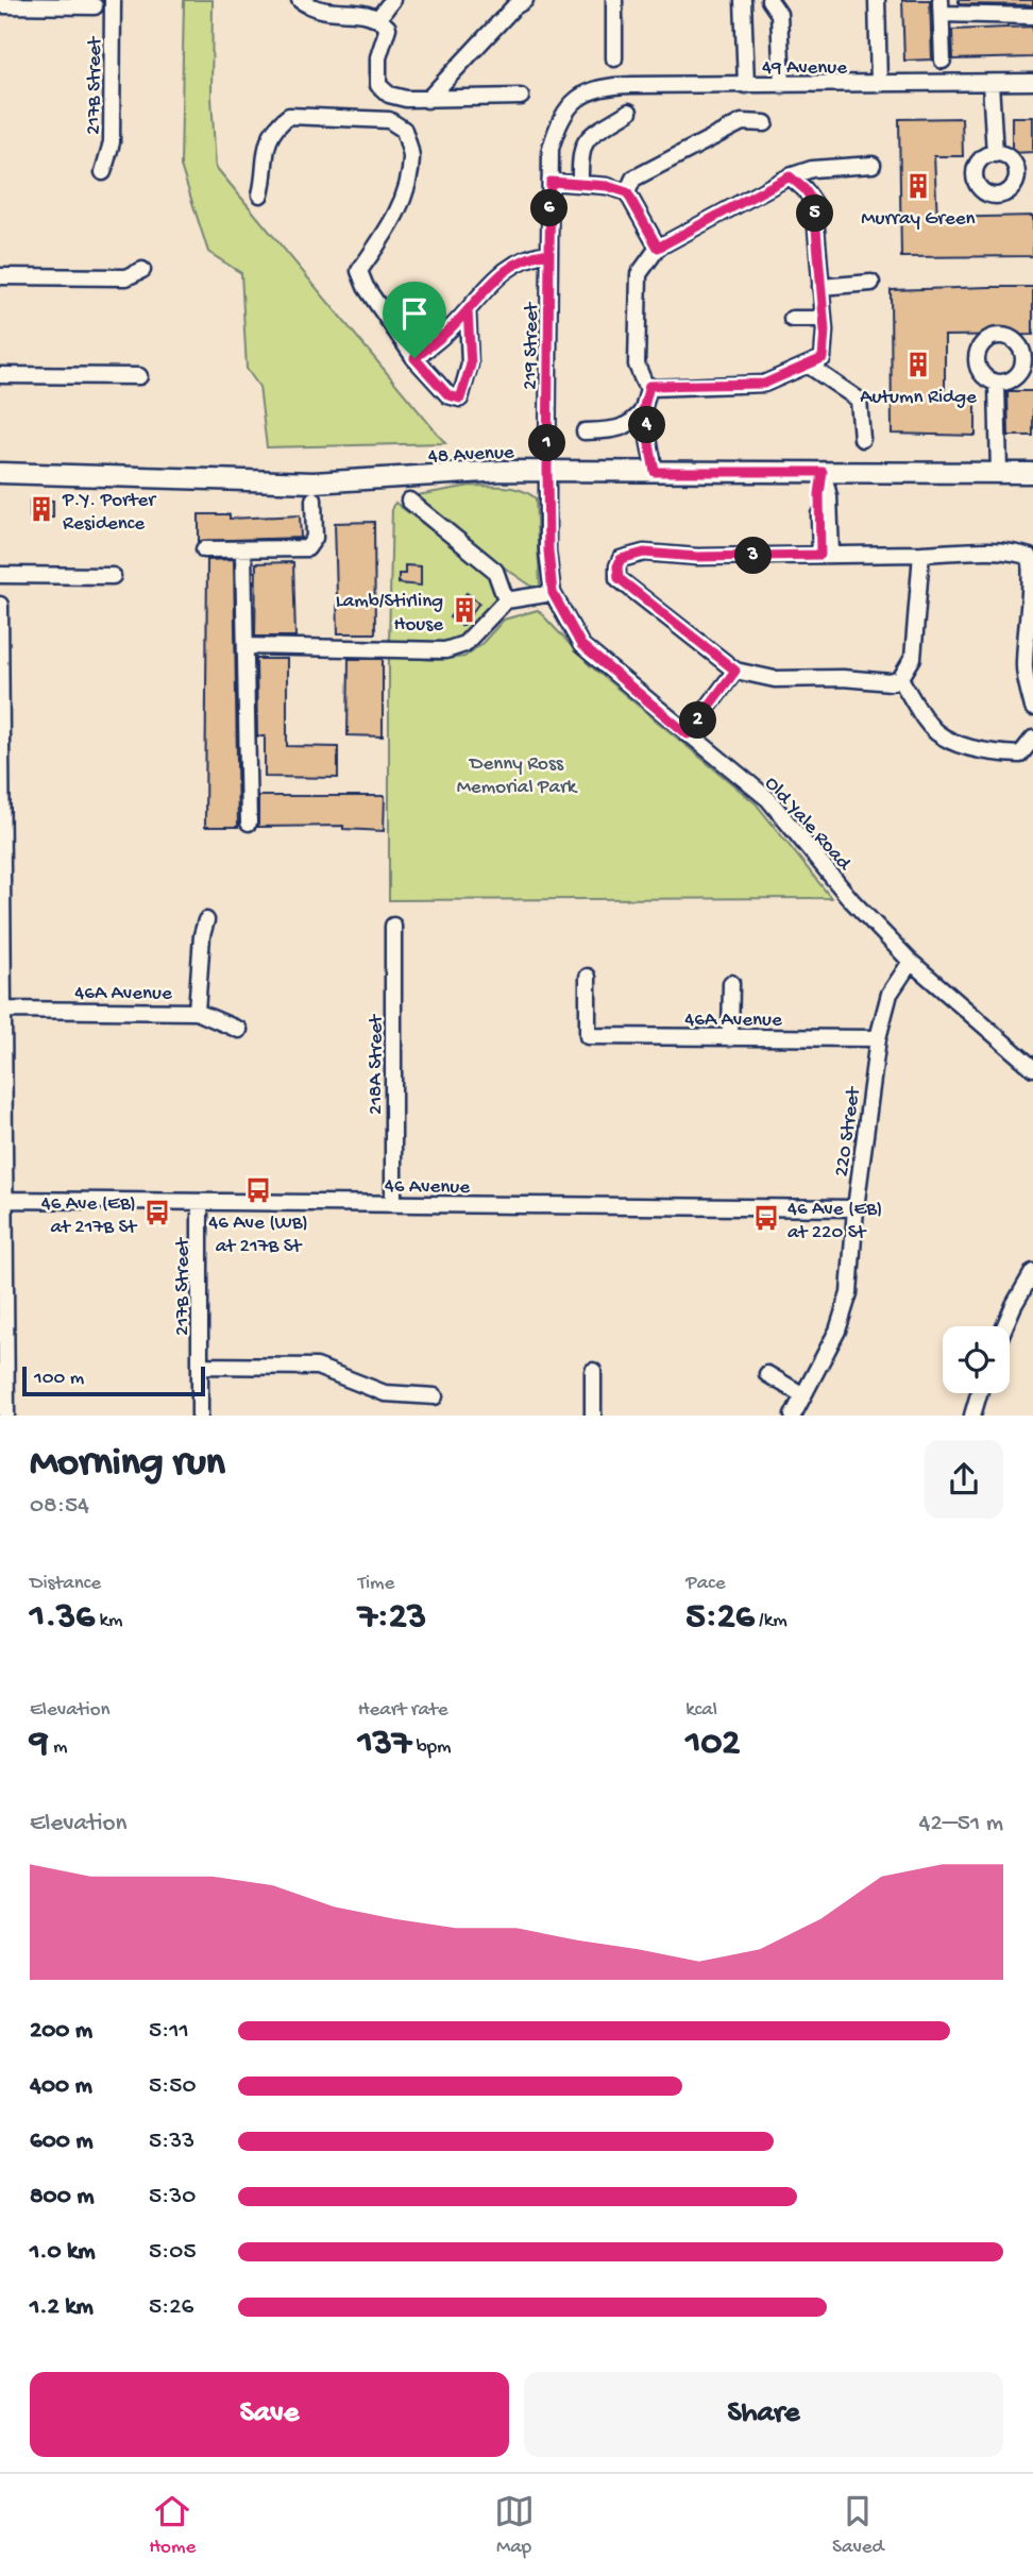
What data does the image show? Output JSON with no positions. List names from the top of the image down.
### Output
{
  "streets": {
    "main road": ["48 Avenue"],
    "street": [
      "49 Avenue",
      "217B Street",
      "219 Street",
      "Old Yale Road",
      "46A Avenue",
      "218A Street",
      "220 Street",
      "46 Avenue"
    ]
  },
  "crossings": [
    ["49 Avenue", "219 Street"],
    ["217B Street", "46 Avenue"],
    ["219 Street", "48 Avenue"],
    ["219 Street", "Old Yale Road"],
    ["48 Avenue", "Old Yale Road"],
    ["Old Yale Road", "220 Street"],
    ["46A Avenue", "220 Street"],
    ["218A Street", "46 Avenue"],
    ["220 Street", "46 Avenue"]
  ],
  "parks": ["Denny Ross Memorial Park"],
  "places": {
    "building": [
      "Murray Green",
      "Autumn Ridge",
      "P.Y. Porter Residence",
      "Lamb/Stirling House"
    ],
    "bus stop": ["46 Ave (WB) at 217B St", "46 Ave (EB) at 217B St", "46 Ave (EB) at 220 St"]
  },
  "scale_bar": "100 m",
  "page": {
    "pins": [
      "6",
      "5",
      "4",
      "1",
      "3",
      "2"
    ],
    "scale": "100 m",
    "heading": ["Morning run", "08:54"],
    "stats": [
      ["Distance", "1.36 km"],
      ["Time", "7:23"],
      ["Pace", "5:26 /km"],
      ["Elevation", "9 m"],
      ["Heart rate", "137 bpm"],
      ["kcal", "102"]
    ],
    "chart": ["Elevation", "42–51 m"],
    "list": [
      {
        "name": "200 m",
        "note": "5:11"
      },
      {
        "name": "400 m",
        "note": "5:50"
      },
      {
        "name": "600 m",
        "note": "5:33"
      },
      {
        "name": "800 m",
        "note": "5:30"
      },
      {
        "name": "1.0 km",
        "note": "5:05"
      },
      {
        "name": "1.2 km",
        "note": "5:26"
      }
    ],
    "buttons": ["Save", "Share"],
    "tabs": ["Home", "Map", "Saved"]
  }
}
